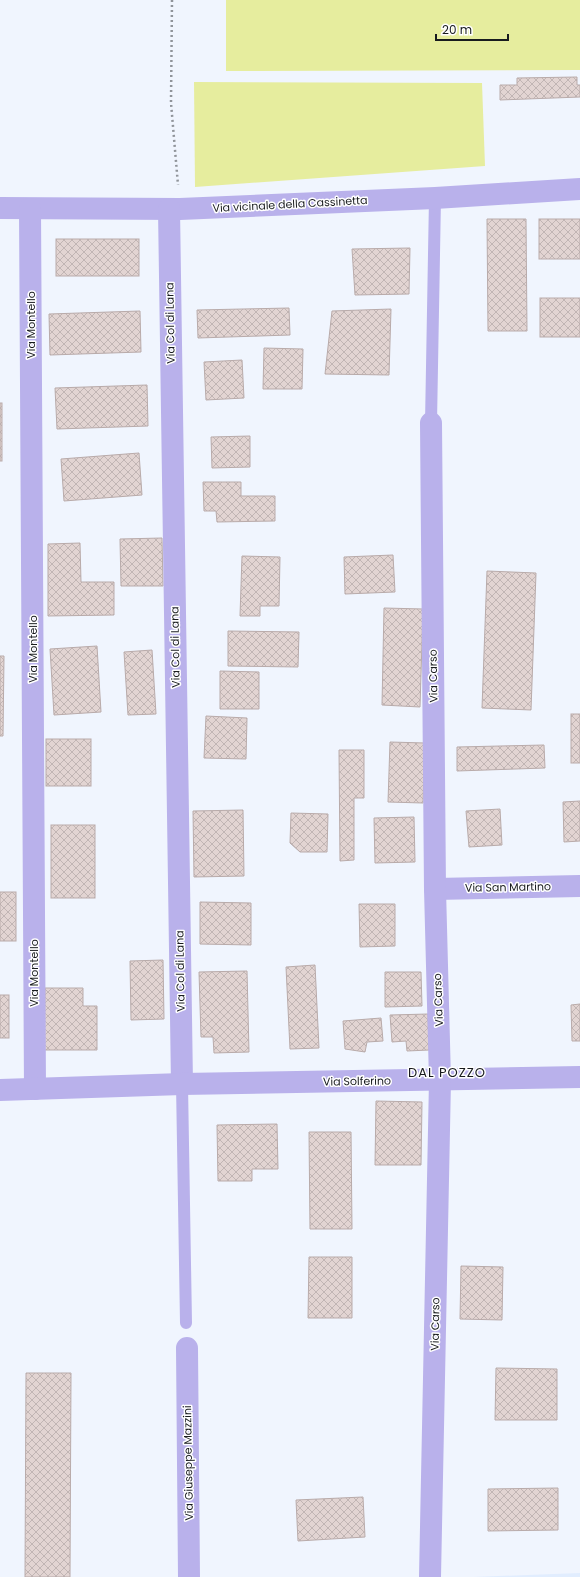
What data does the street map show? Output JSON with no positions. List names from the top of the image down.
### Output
{
  "streets": {
    "street": [
      "Via vicinale della Cassinetta",
      "Via Col di Lana",
      "Via Montello",
      "Via Carso",
      "Via San Martino",
      "Via Solferino",
      "Via Giuseppe Mazzini"
    ]
  },
  "crossings": [
    ["Via vicinale della Cassinetta", "Via Col di Lana"],
    ["Via vicinale della Cassinetta", "Via Montello"],
    ["Via Col di Lana", "Via Solferino"],
    ["Via Montello", "Via Solferino"],
    ["Via Carso", "Via San Martino"],
    ["Via Carso", "Via Solferino"]
  ],
  "districts": ["DAL POZZO"],
  "scale_bar": "20 m"
}
